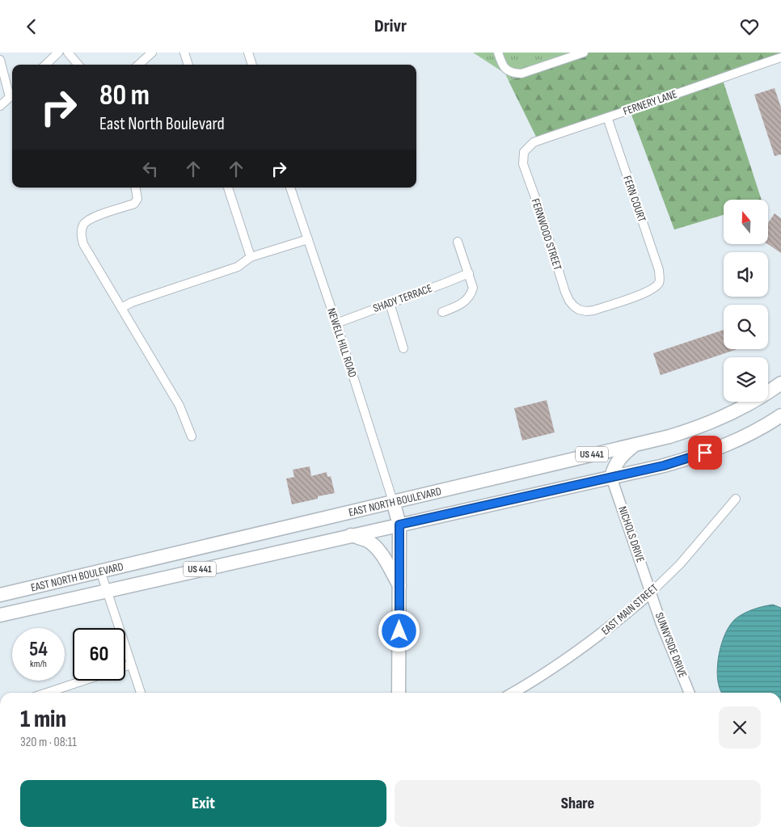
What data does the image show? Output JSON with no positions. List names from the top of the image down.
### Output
{
  "streets": {
    "main road": ["US 441", "EAST NORTH BOULEVARD"],
    "street": [
      "FERNERY LANE",
      "FERN COURT",
      "FERNWOOD STREET",
      "SHADY TERRACE",
      "NEWELL HILL ROAD",
      "NICHOLS DRIVE",
      "EAST MAIN STREET",
      "SUNNYSIDE DRIVE"
    ]
  },
  "crossings": [
    ["FERNERY LANE", "FERN COURT"],
    ["FERNERY LANE", "FERNWOOD STREET"],
    ["FERN COURT", "FERNWOOD STREET"],
    ["SHADY TERRACE", "NEWELL HILL ROAD"],
    ["NEWELL HILL ROAD", "EAST NORTH BOULEVARD"],
    ["EAST NORTH BOULEVARD", "NICHOLS DRIVE"],
    ["NICHOLS DRIVE", "EAST MAIN STREET"],
    ["NICHOLS DRIVE", "SUNNYSIDE DRIVE"],
    ["EAST MAIN STREET", "SUNNYSIDE DRIVE"]
  ],
  "north": "top",
  "page": {
    "header": "Drivr",
    "turn": ["80 m", "East North Boulevard"],
    "speed": "54 km/h",
    "limit": "60",
    "heading": ["1 min", "320 m · 08:11"],
    "buttons": ["Exit", "Share"]
  }
}
